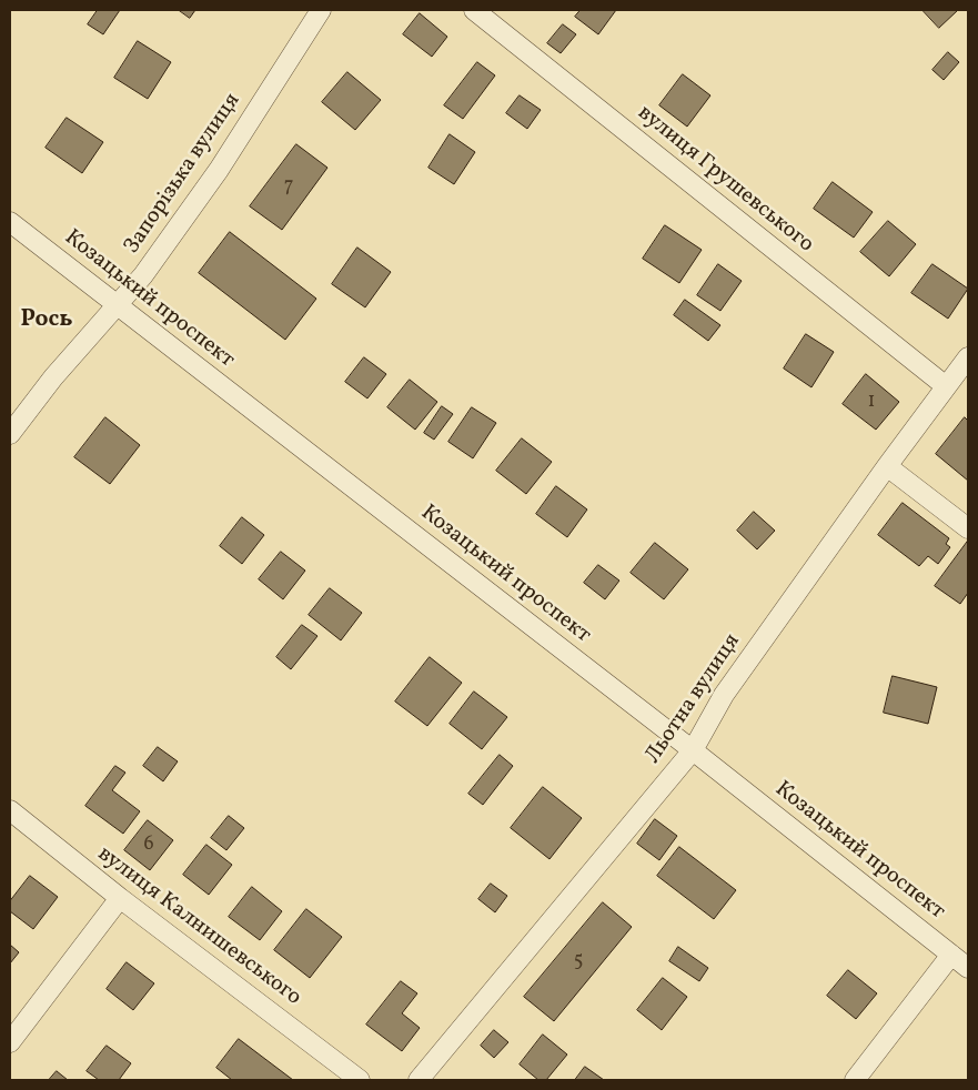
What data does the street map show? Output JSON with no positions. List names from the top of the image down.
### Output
{
  "streets": {
    "street": [
      "Запорізька вулиця",
      "вулиця Грушевського",
      "Козацький проспект",
      "Льотна вулиця",
      "вулиця Калнишевського"
    ]
  },
  "crossings": [
    ["Запорізька вулиця", "Козацький проспект"],
    ["вулиця Грушевського", "Льотна вулиця"],
    ["Козацький проспект", "Льотна вулиця"]
  ],
  "districts": ["Рось"],
  "house_numbers": [
    "7",
    "1",
    "6",
    "5"
  ]
}
